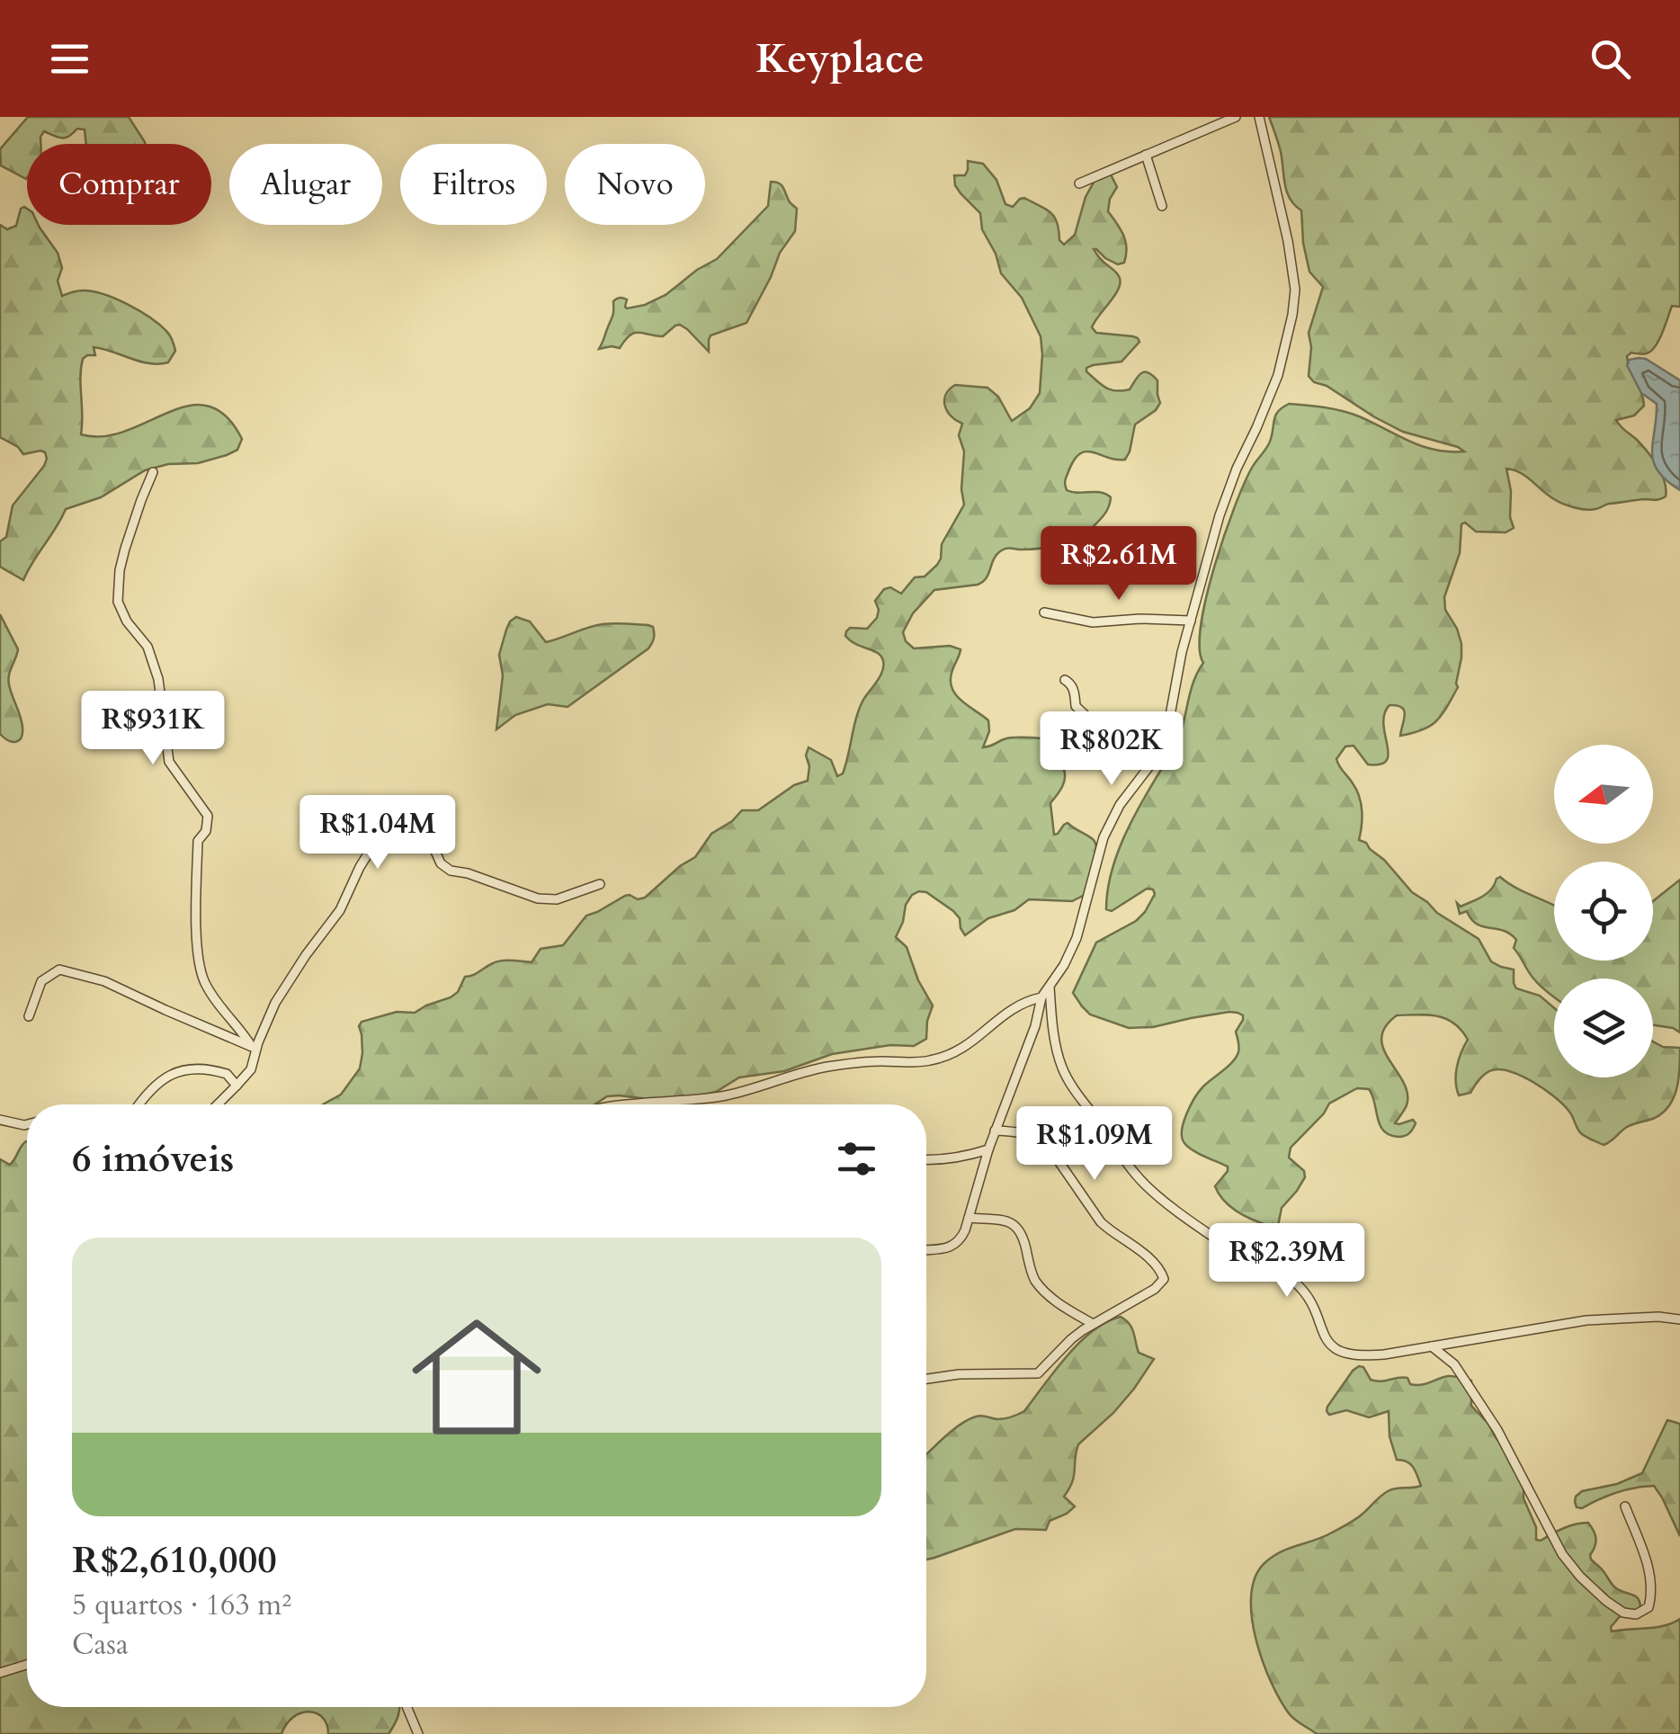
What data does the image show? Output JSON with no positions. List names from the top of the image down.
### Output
{
  "north": "left",
  "page": {
    "header": "Keyplace",
    "chip": [
      "Comprar",
      "Alugar",
      "Filtros",
      "Novo"
    ],
    "price": [
      "R$2.61M",
      "R$931K",
      "R$802K",
      "R$1.04M",
      "R$1.09M",
      "R$2.39M"
    ],
    "heading": "6 imóveis",
    "list": [
      {
        "name": "R$2,610,000",
        "note": "5 quartos · 163 m² · Casa"
      }
    ]
  }
}
